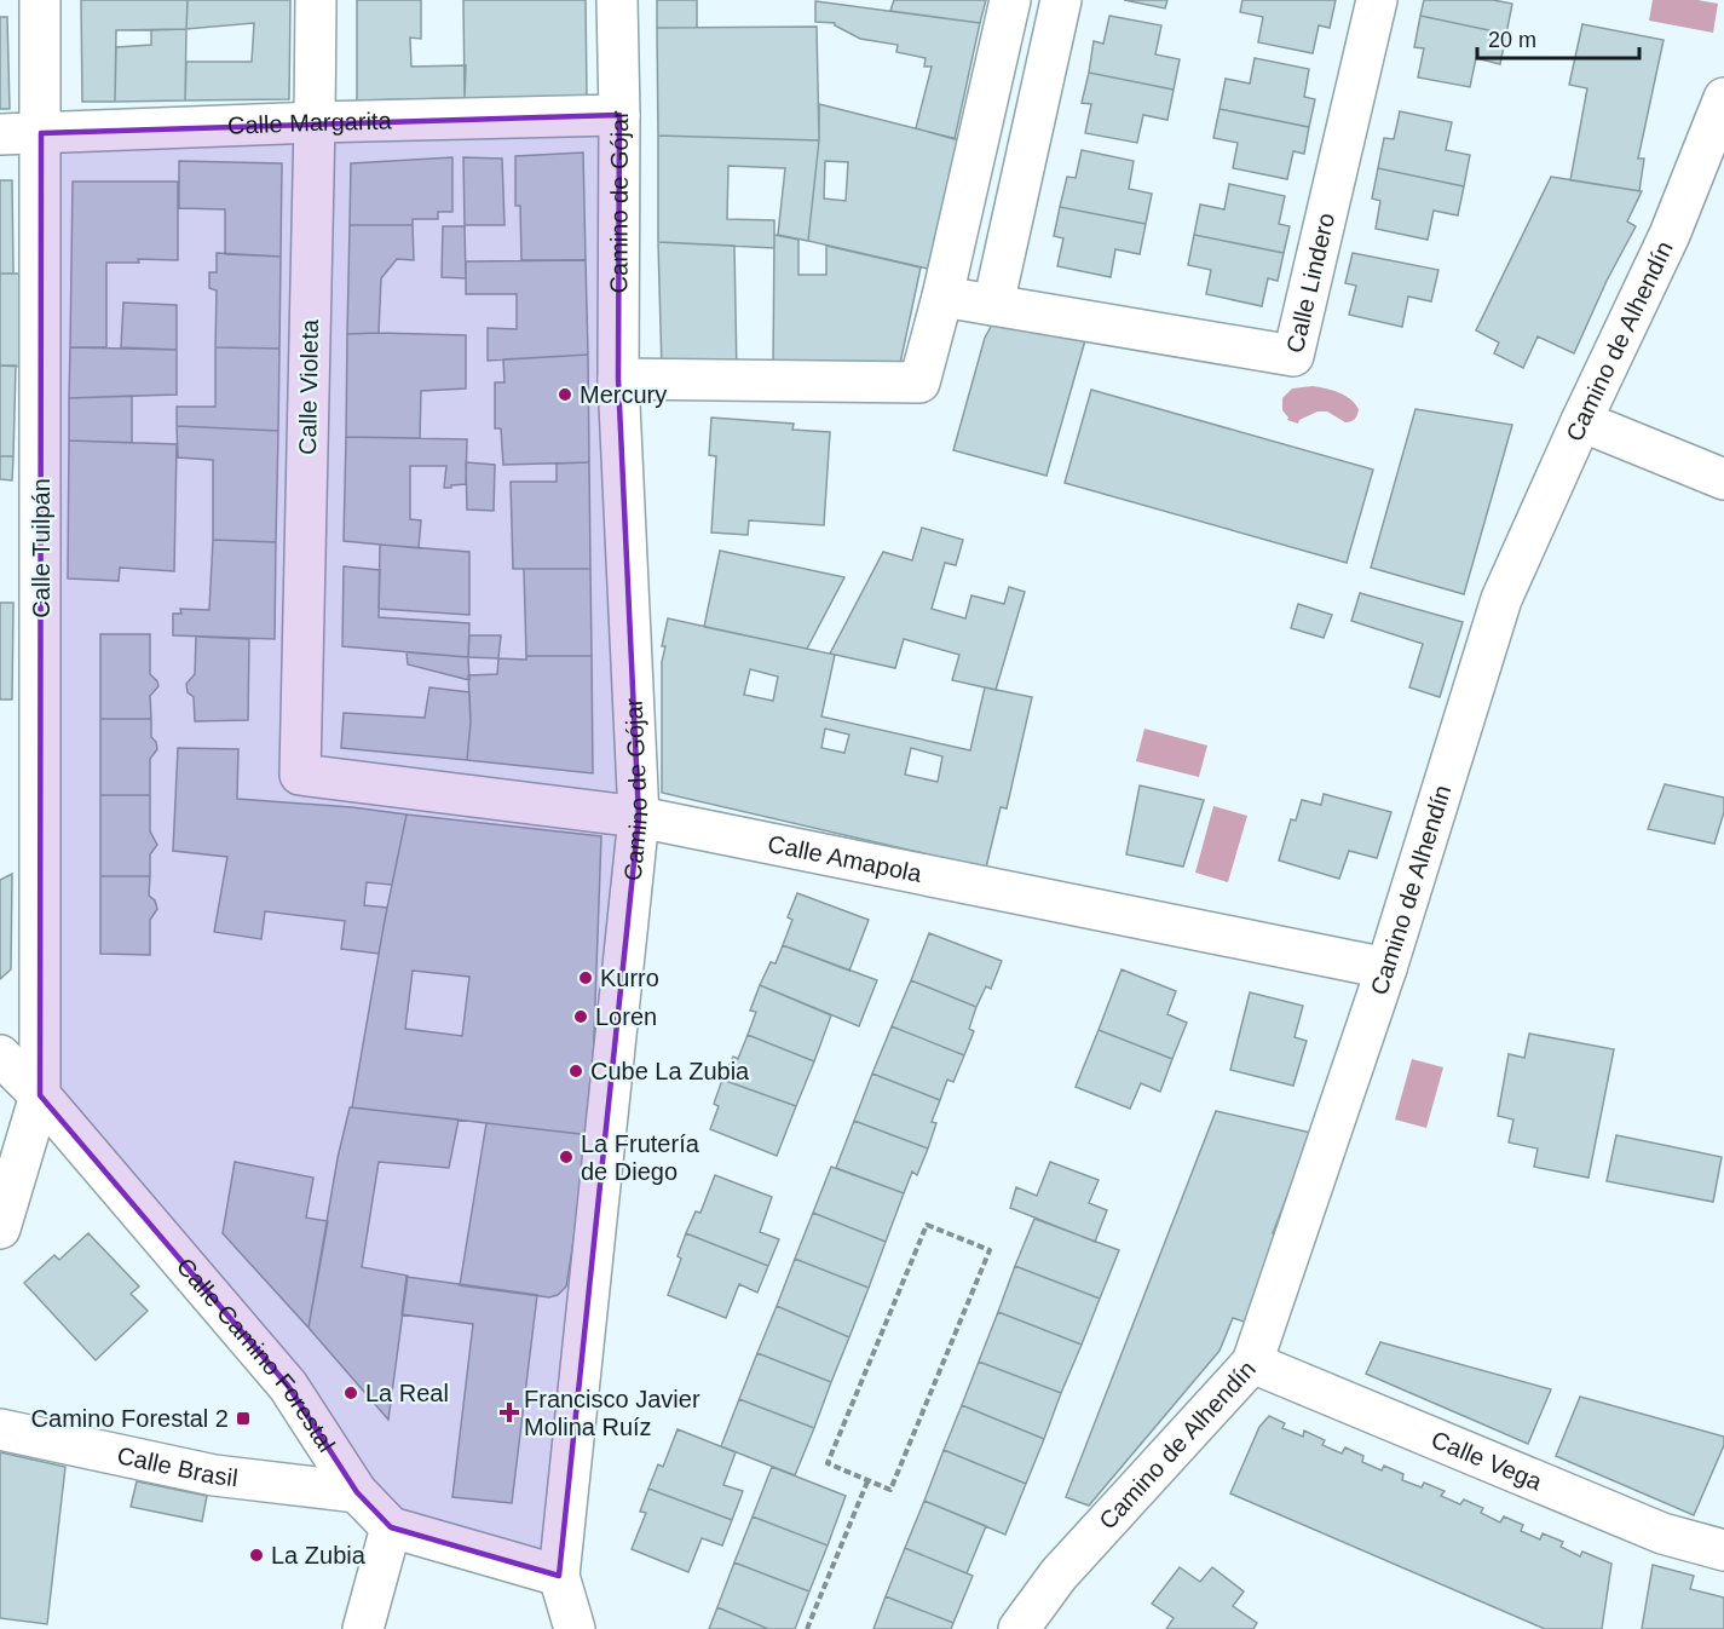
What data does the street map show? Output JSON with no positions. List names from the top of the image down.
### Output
{
  "streets": {
    "street": [
      "Calle Margarita",
      "Camino de Gójar",
      "Calle Lindero",
      "Camino de Alhendín",
      "Calle Violeta",
      "Calle Tuilpán",
      "Calle Amapola",
      "Calle Camino Forestal",
      "Calle Vega",
      "Calle Brasil"
    ]
  },
  "crossings": [
    ["Calle Margarita", "Camino de Gójar"],
    ["Calle Margarita", "Calle Violeta"],
    ["Calle Margarita", "Calle Tuilpán"],
    ["Camino de Gójar", "Calle Amapola"],
    ["Camino de Gójar", "Calle Camino Forestal"],
    ["Camino de Alhendín", "Calle Amapola"],
    ["Camino de Alhendín", "Calle Vega"],
    ["Calle Violeta", "Calle Amapola"],
    ["Calle Tuilpán", "Calle Camino Forestal"],
    ["Calle Camino Forestal", "Calle Brasil"]
  ],
  "places": {
    "other": [
      "Mercury",
      "Kurro",
      "Loren",
      "Cube La Zubia",
      "La Frutería de Diego",
      "La Real",
      "La Zubia"
    ],
    "health": ["Francisco Javier Molina Ruíz"],
    "transit": ["Camino Forestal 2"]
  },
  "scale_bar": "20 m"
}
